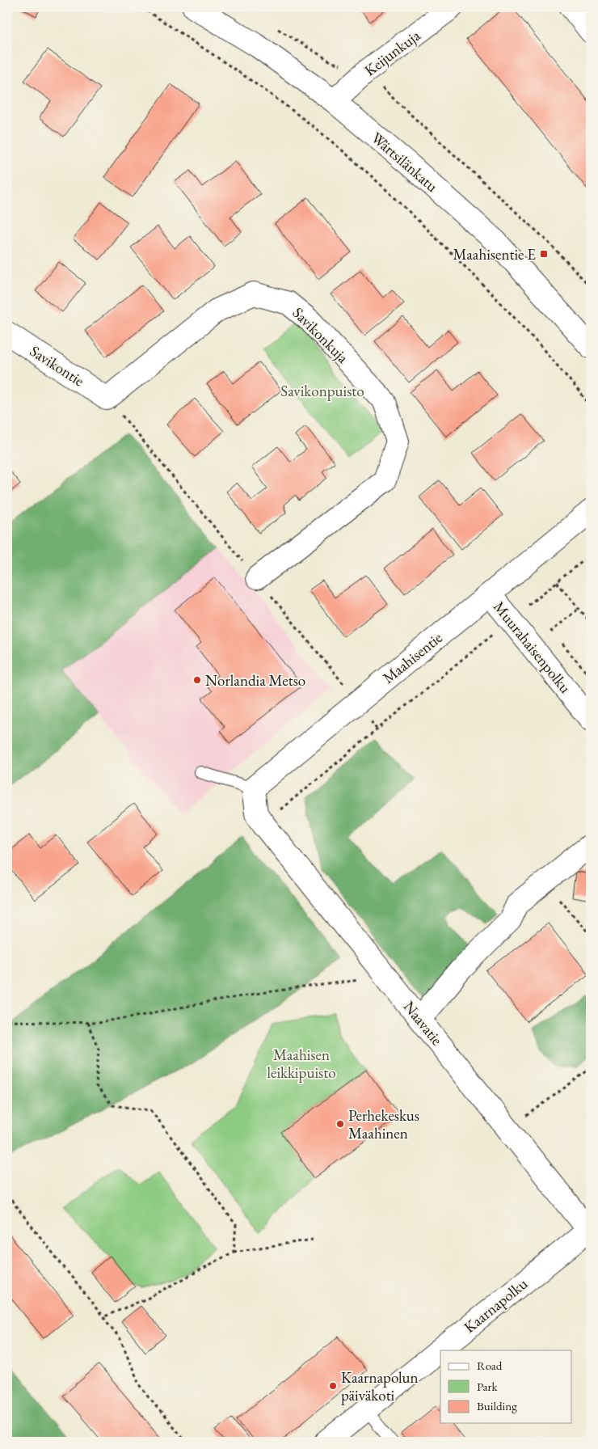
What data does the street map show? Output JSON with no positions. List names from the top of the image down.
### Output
{
  "streets": {
    "street": [
      "Keijunkuja",
      "Wärtsilänkatu",
      "Savikonkuja",
      "Savikontie",
      "Muurahaisenpolku",
      "Maahisentie",
      "Naavatie",
      "Kaarnapolku"
    ]
  },
  "crossings": [
    ["Keijunkuja", "Wärtsilänkatu"],
    ["Savikonkuja", "Savikontie"],
    ["Muurahaisenpolku", "Maahisentie"],
    ["Naavatie", "Kaarnapolku"]
  ],
  "parks": ["Savikonpuisto", "Maahisen leikkipuisto"],
  "places": {
    "transit": ["Maahisentie E"],
    "other": ["Norlandia Metso", "Perhekeskus Maahinen", "Kaarnapolun päiväkoti"]
  },
  "legend": ["Road", "Park", "Building"]
}
